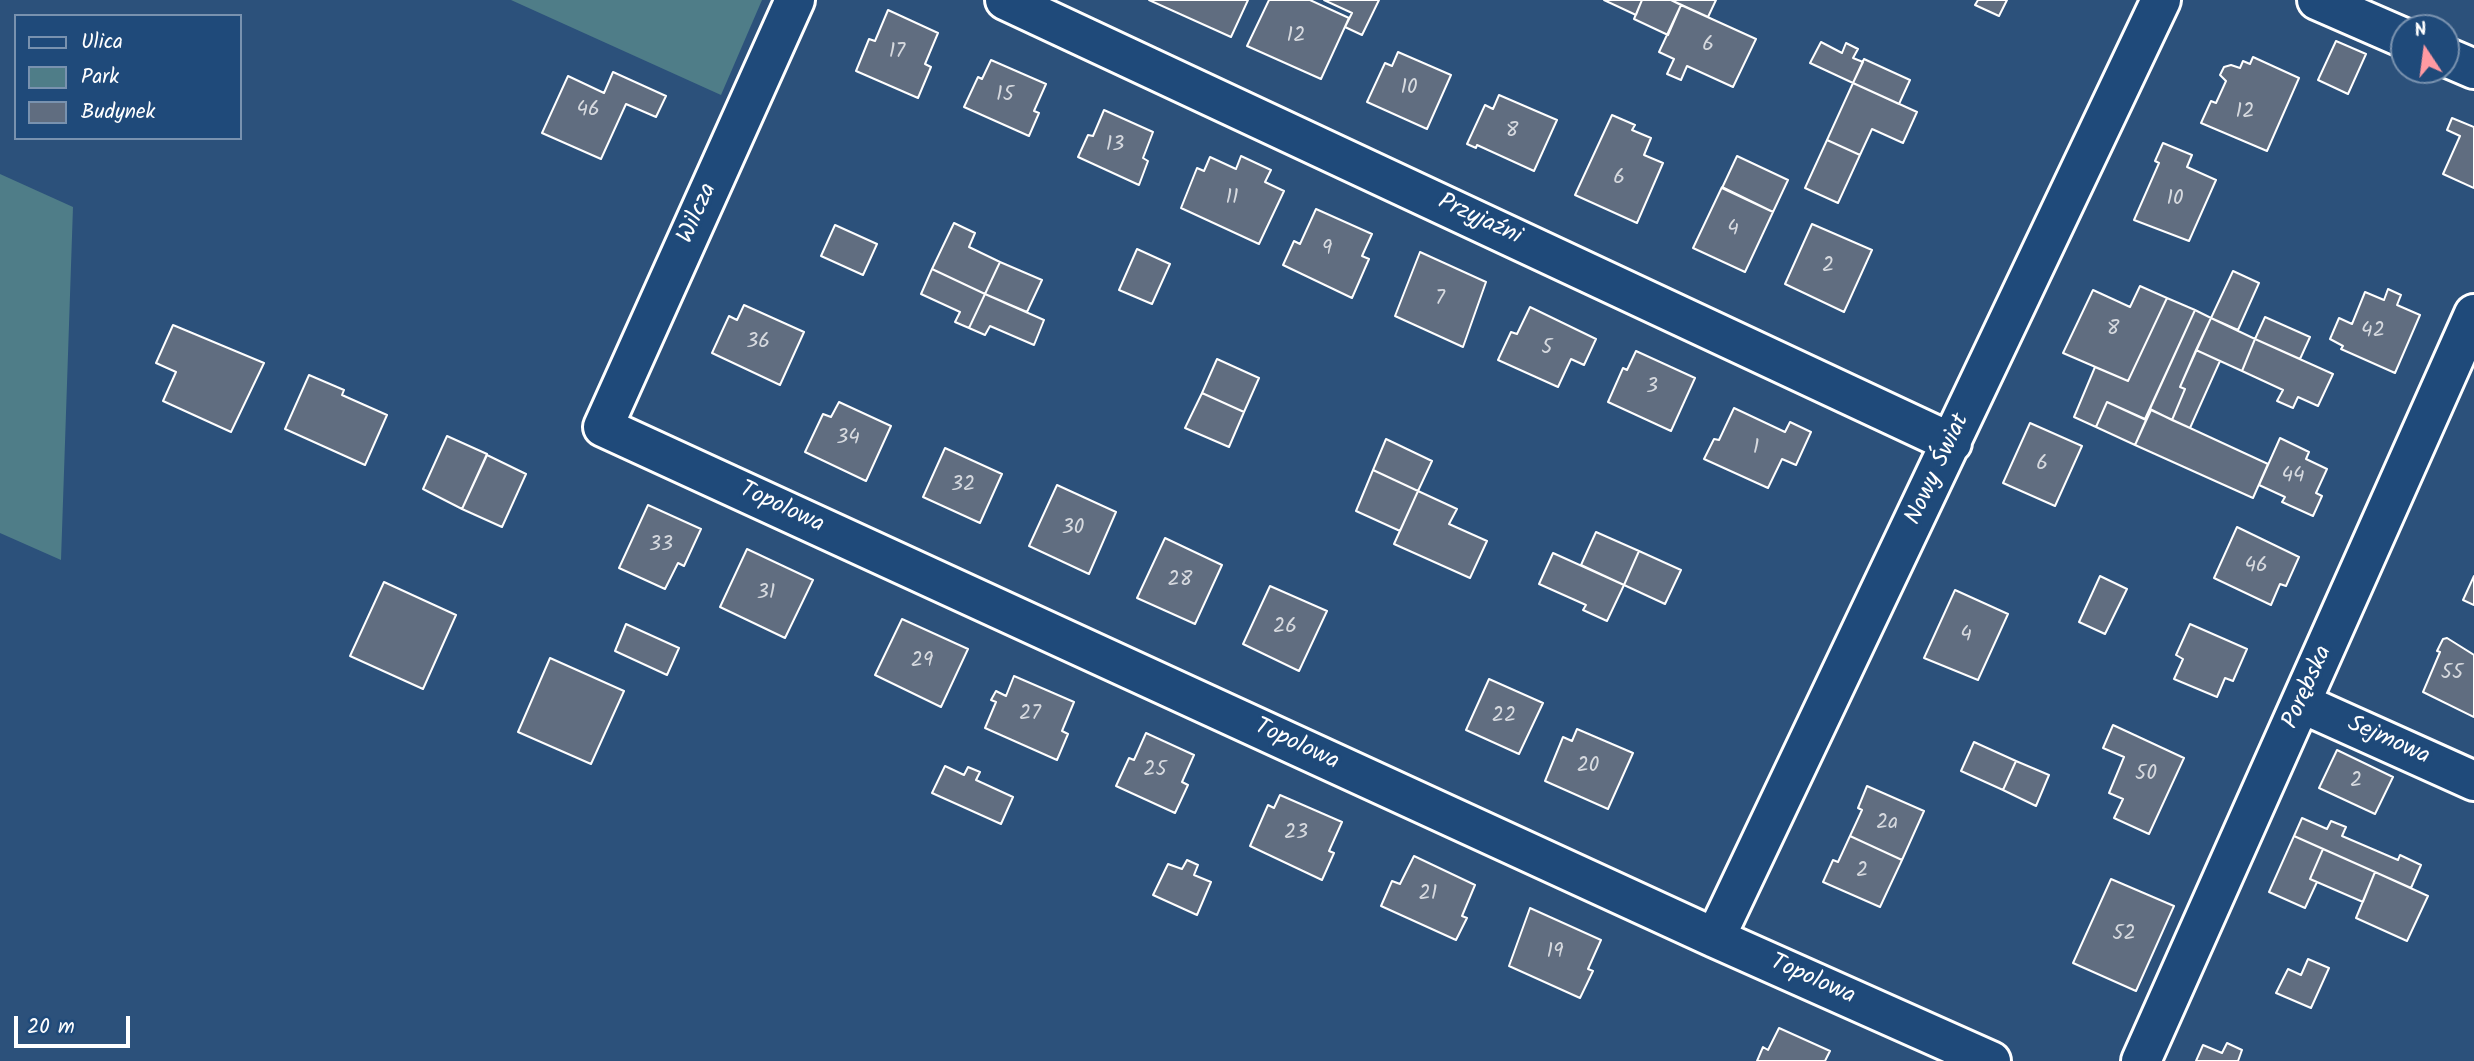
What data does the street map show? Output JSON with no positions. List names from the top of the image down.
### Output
{
  "streets": {
    "street": [
      "Wilcza",
      "Przyjaźni",
      "Nowy Świat",
      "Topolowa",
      "Porębska",
      "Sejmowa"
    ]
  },
  "crossings": [
    ["Wilcza", "Topolowa"],
    ["Przyjaźni", "Nowy Świat"],
    ["Nowy Świat", "Topolowa"],
    ["Porębska", "Sejmowa"]
  ],
  "house_numbers": [
    "12",
    "6",
    "17",
    "10",
    "15",
    "46",
    "12",
    "8",
    "13",
    "6",
    "11",
    "10",
    "4",
    "9",
    "2",
    "7",
    "8",
    "42",
    "36",
    "5",
    "3",
    "34",
    "1",
    "6",
    "44",
    "32",
    "30",
    "33",
    "46",
    "28",
    "31",
    "26",
    "4",
    "29",
    "55",
    "27",
    "22",
    "20",
    "25",
    "50",
    "2",
    "2a",
    "23",
    "2",
    "21",
    "52",
    "19"
  ],
  "legend": ["Ulica", "Park", "Budynek"],
  "scale_bar": "20 m",
  "north": "top"
}
